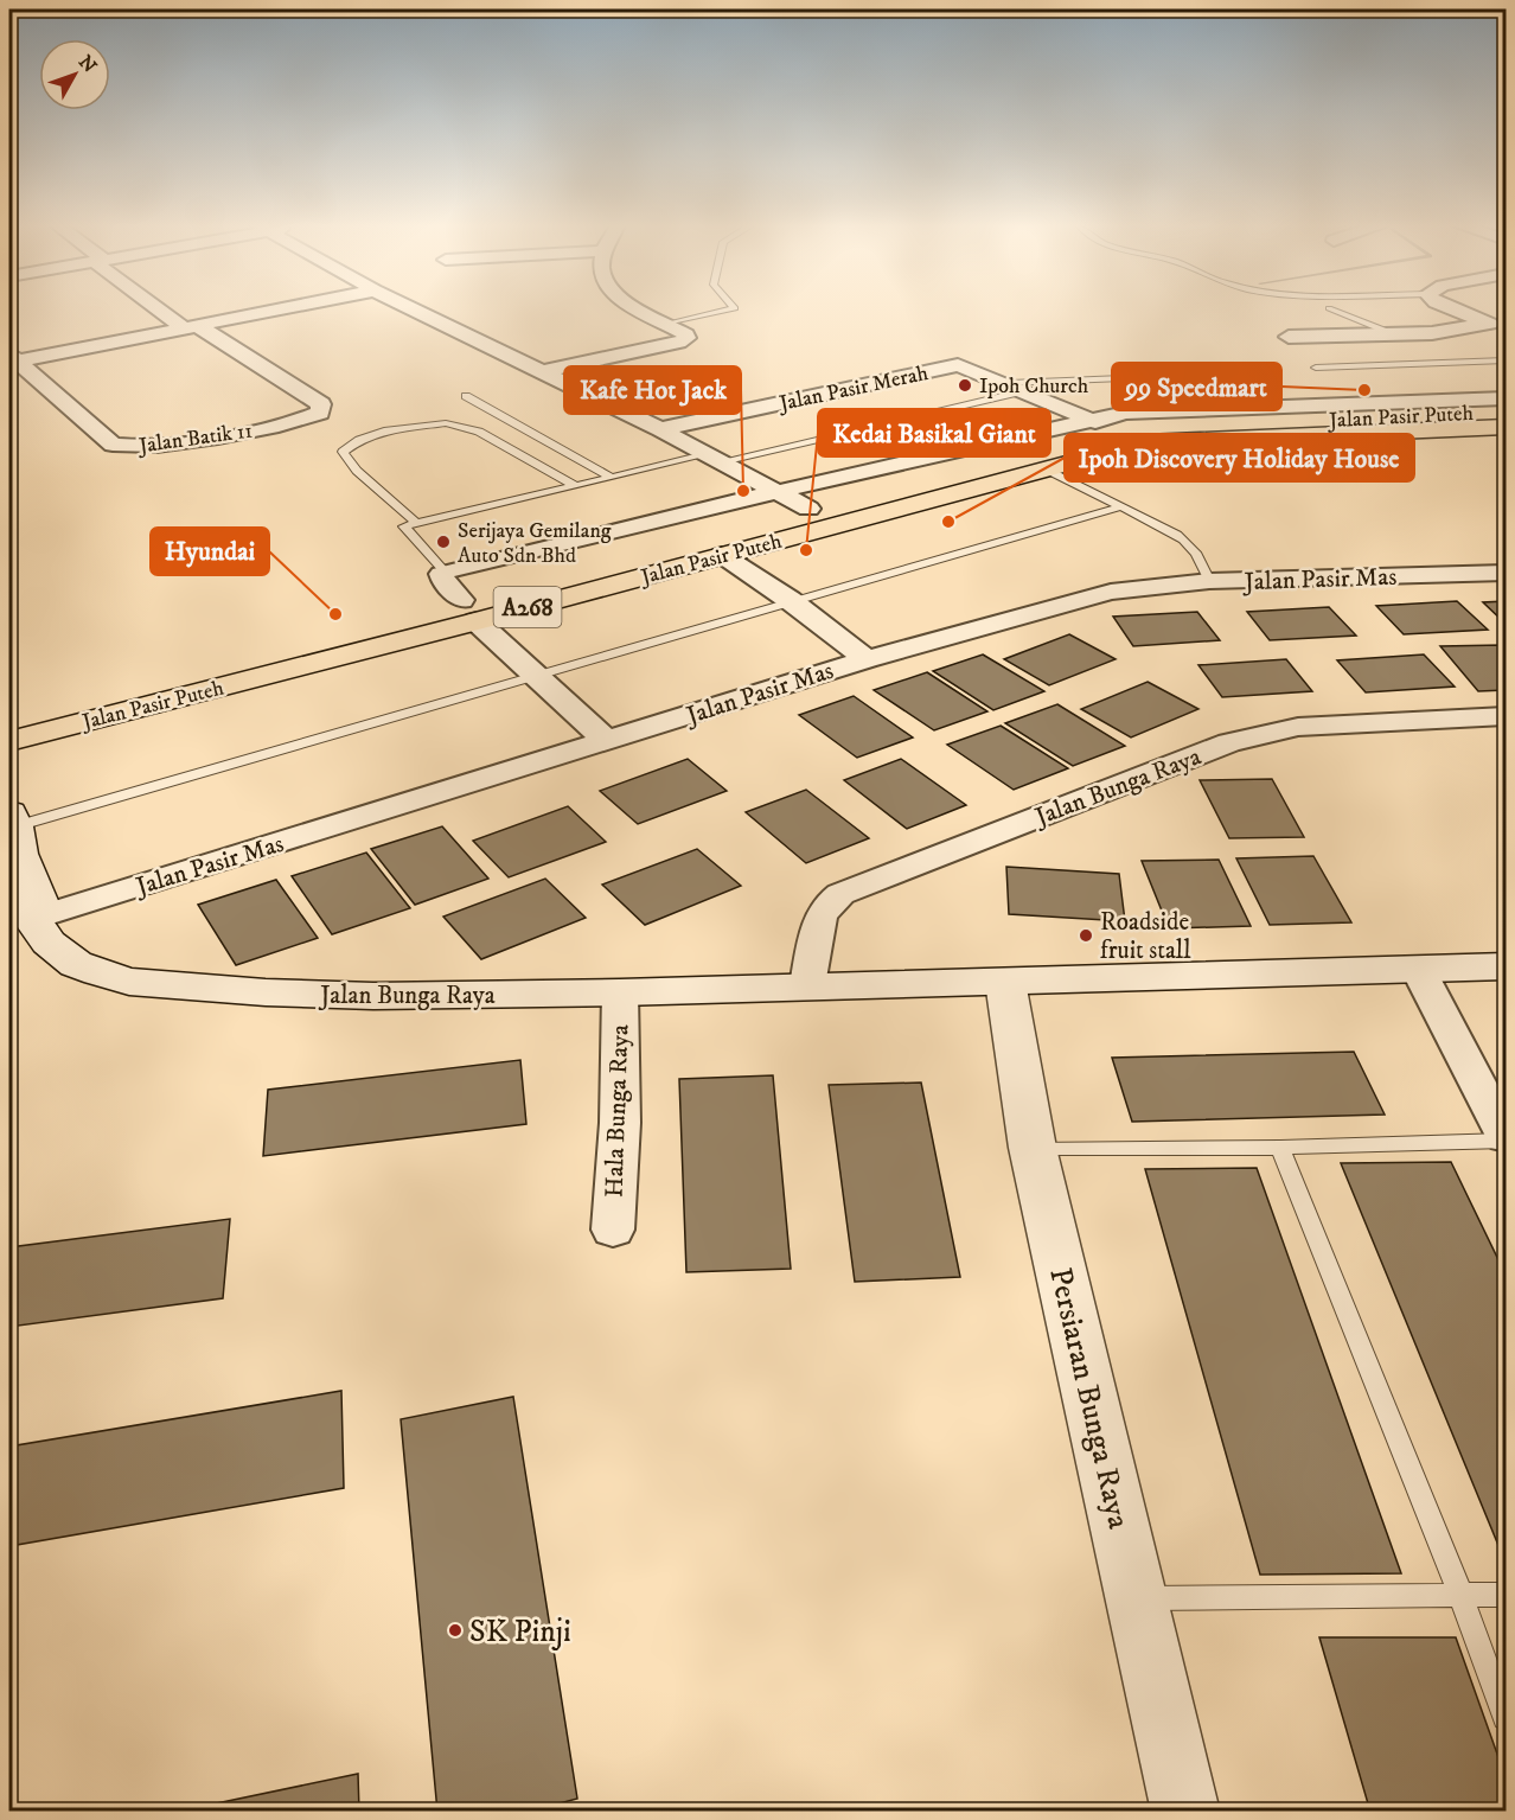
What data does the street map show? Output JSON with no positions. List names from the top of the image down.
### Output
{
  "streets": {
    "main road": [
      "Jalan Pasir Puteh",
      "A268",
      "Jalan Bunga Raya",
      "Persiaran Bunga Raya"
    ],
    "street": [
      "Jalan Pasir Merah",
      "Jalan Batik 11",
      "Jalan Pasir Mas",
      "Hala Bunga Raya"
    ]
  },
  "crossings": [
    ["Jalan Pasir Merah", "Jalan Pasir Puteh"],
    ["Jalan Pasir Mas", "Jalan Bunga Raya"],
    ["Jalan Bunga Raya", "Hala Bunga Raya"],
    ["Jalan Bunga Raya", "Persiaran Bunga Raya"]
  ],
  "places": [
    "Ipoh Church",
    "99 Speedmart",
    "Kafe Hot Jack",
    "Ipoh Discovery Holiday House",
    "Serijaya Gemilang Auto Sdn Bhd",
    "Kedai Basikal Giant",
    "Hyundai",
    "Roadside fruit stall",
    "SK Pinji"
  ],
  "north": "top right"
}
